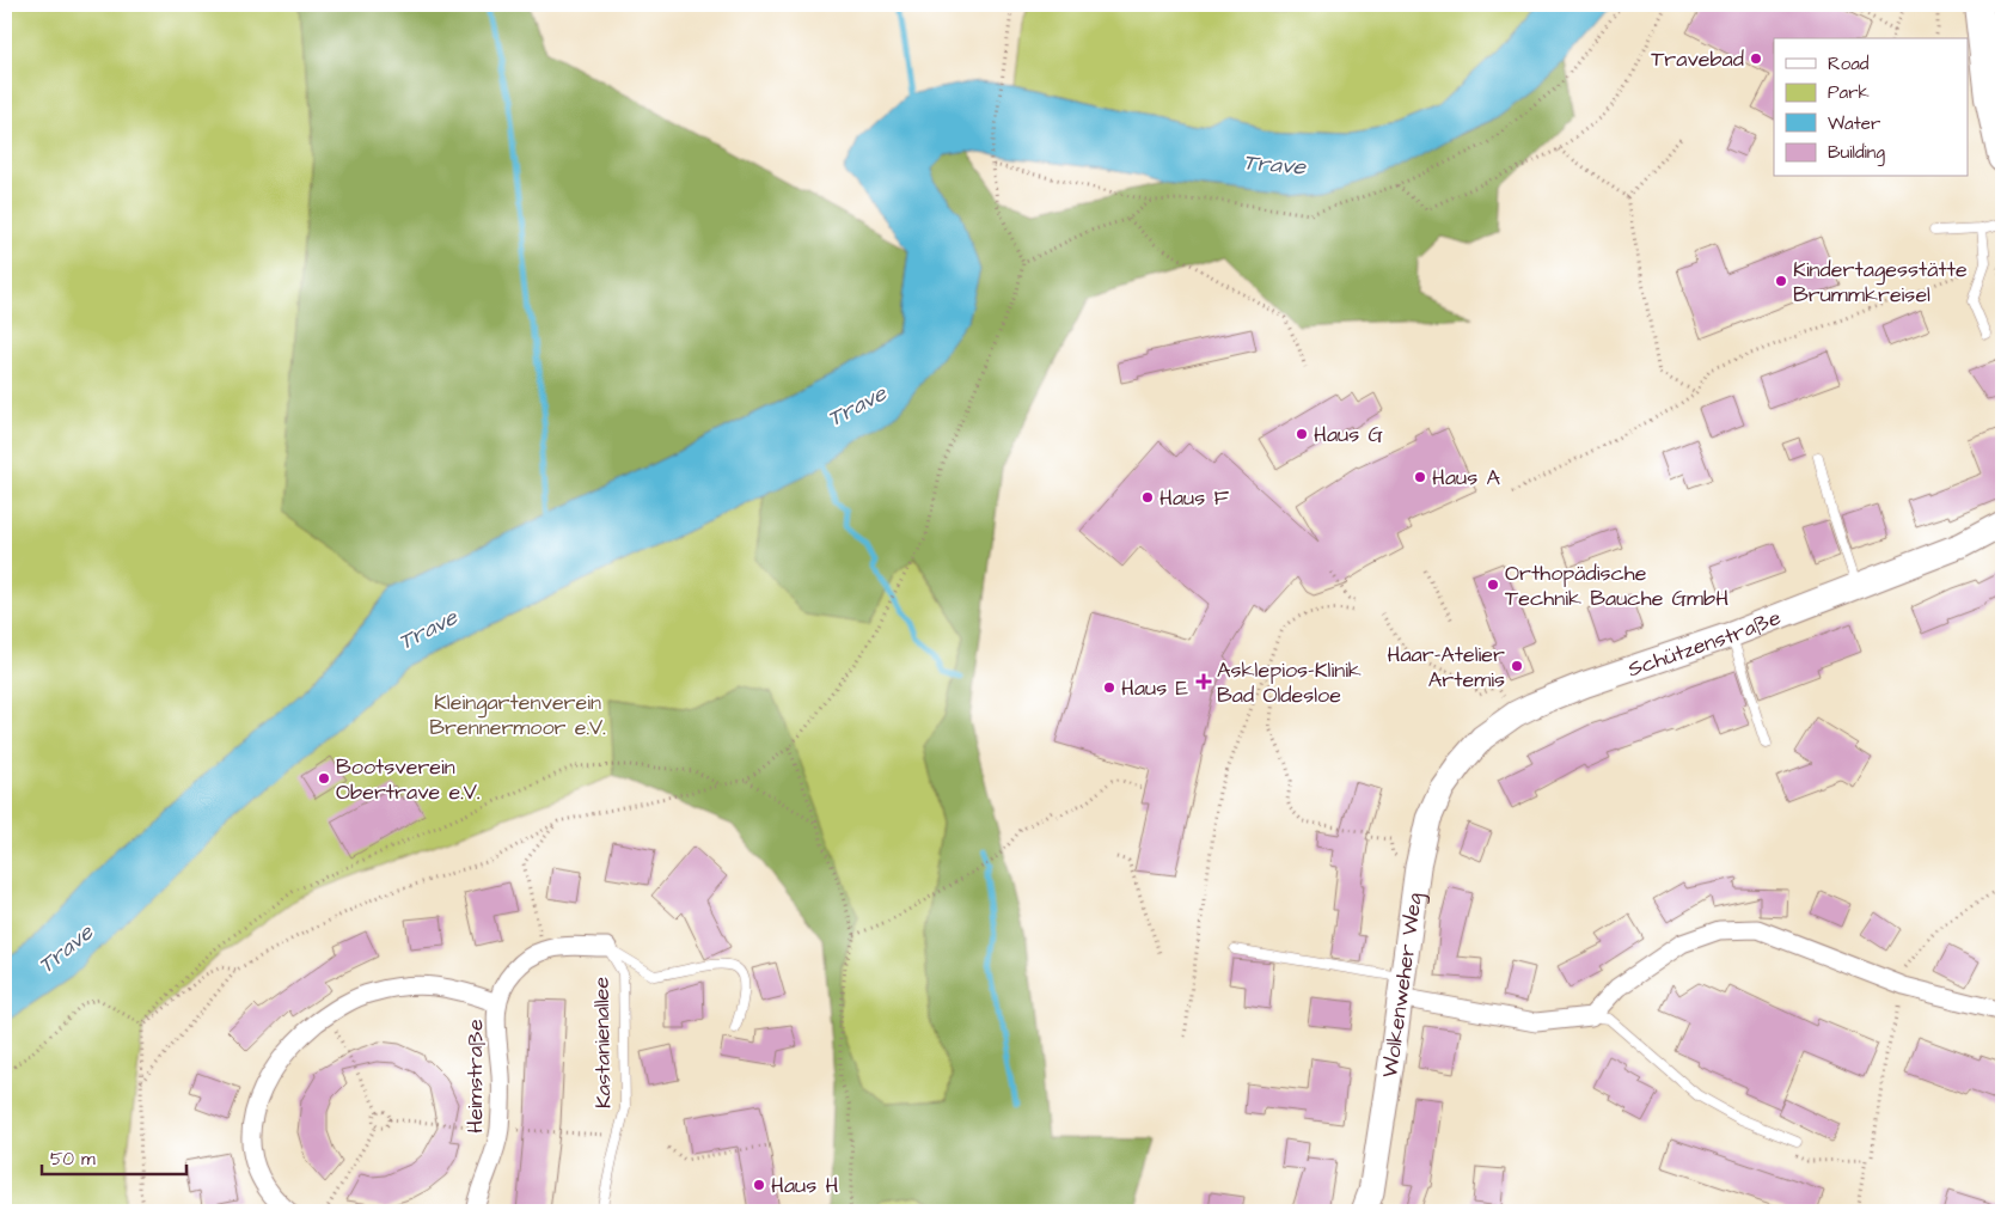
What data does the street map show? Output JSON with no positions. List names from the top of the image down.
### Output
{
  "streets": {
    "street": ["Schützenstraße", "Wolkenweher Weg", "Heimstraße"],
    "lane": ["Kastanienallee"]
  },
  "crossings": [
    ["Schützenstraße", "Wolkenweher Weg"]
  ],
  "water": ["Trave"],
  "parks": ["Kleingartenverein Brennermoor e.V."],
  "places": {
    "other": [
      "Travebad",
      "Kindertagesstätte Brummkreisel",
      "Haus G",
      "Haus A",
      "Haus F",
      "Orthopädische Technik Bauche GmbH",
      "Haar-Atelier Artemis",
      "Haus E",
      "Bootsverein Obertrave e.V.",
      "Haus H"
    ],
    "health": ["Asklepios-Klinik Bad Oldesloe"]
  },
  "legend": [
    "Road",
    "Park",
    "Water",
    "Building"
  ],
  "scale_bar": "50 m"
}
